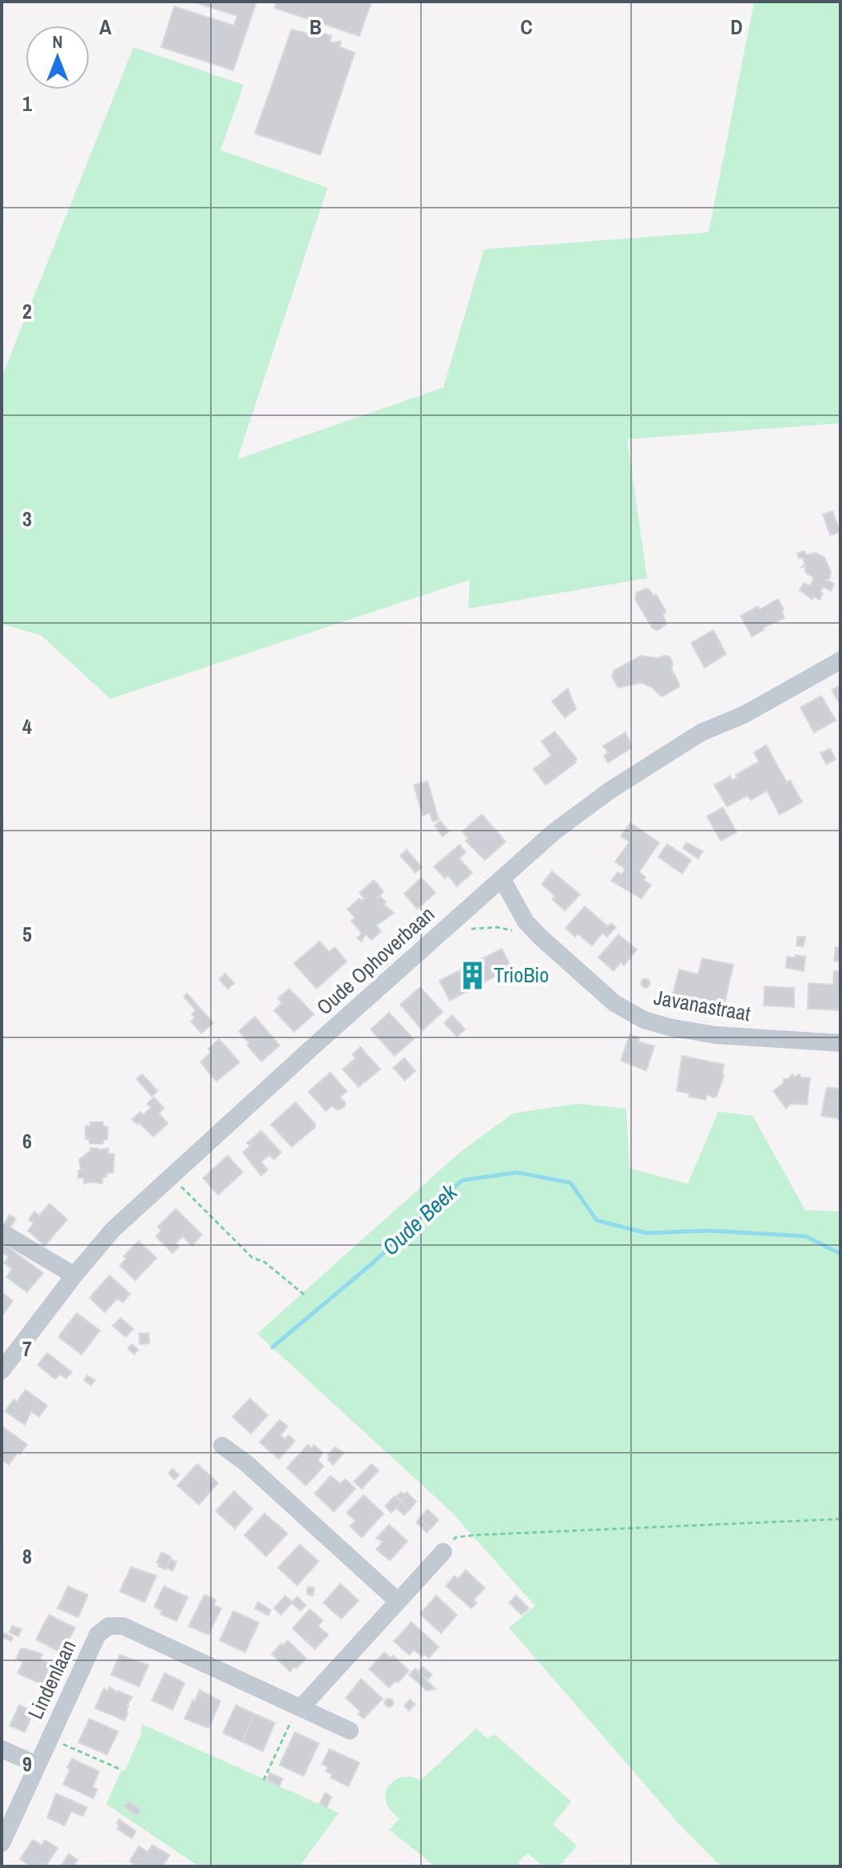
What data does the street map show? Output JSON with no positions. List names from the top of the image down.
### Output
{
  "streets": {
    "street": ["Oude Ophoverbaan", "Javanastraat", "Lindenlaan"]
  },
  "crossings": [
    ["Oude Ophoverbaan", "Javanastraat"]
  ],
  "water": ["Oude Beek"],
  "places": {
    "building": ["TrioBio"]
  },
  "north": "top",
  "grid": {
    "columns": [
      "A",
      "B",
      "C",
      "D"
    ],
    "rows": [
      "1",
      "2",
      "3",
      "4",
      "5",
      "6",
      "7",
      "8",
      "9"
    ]
  }
}
